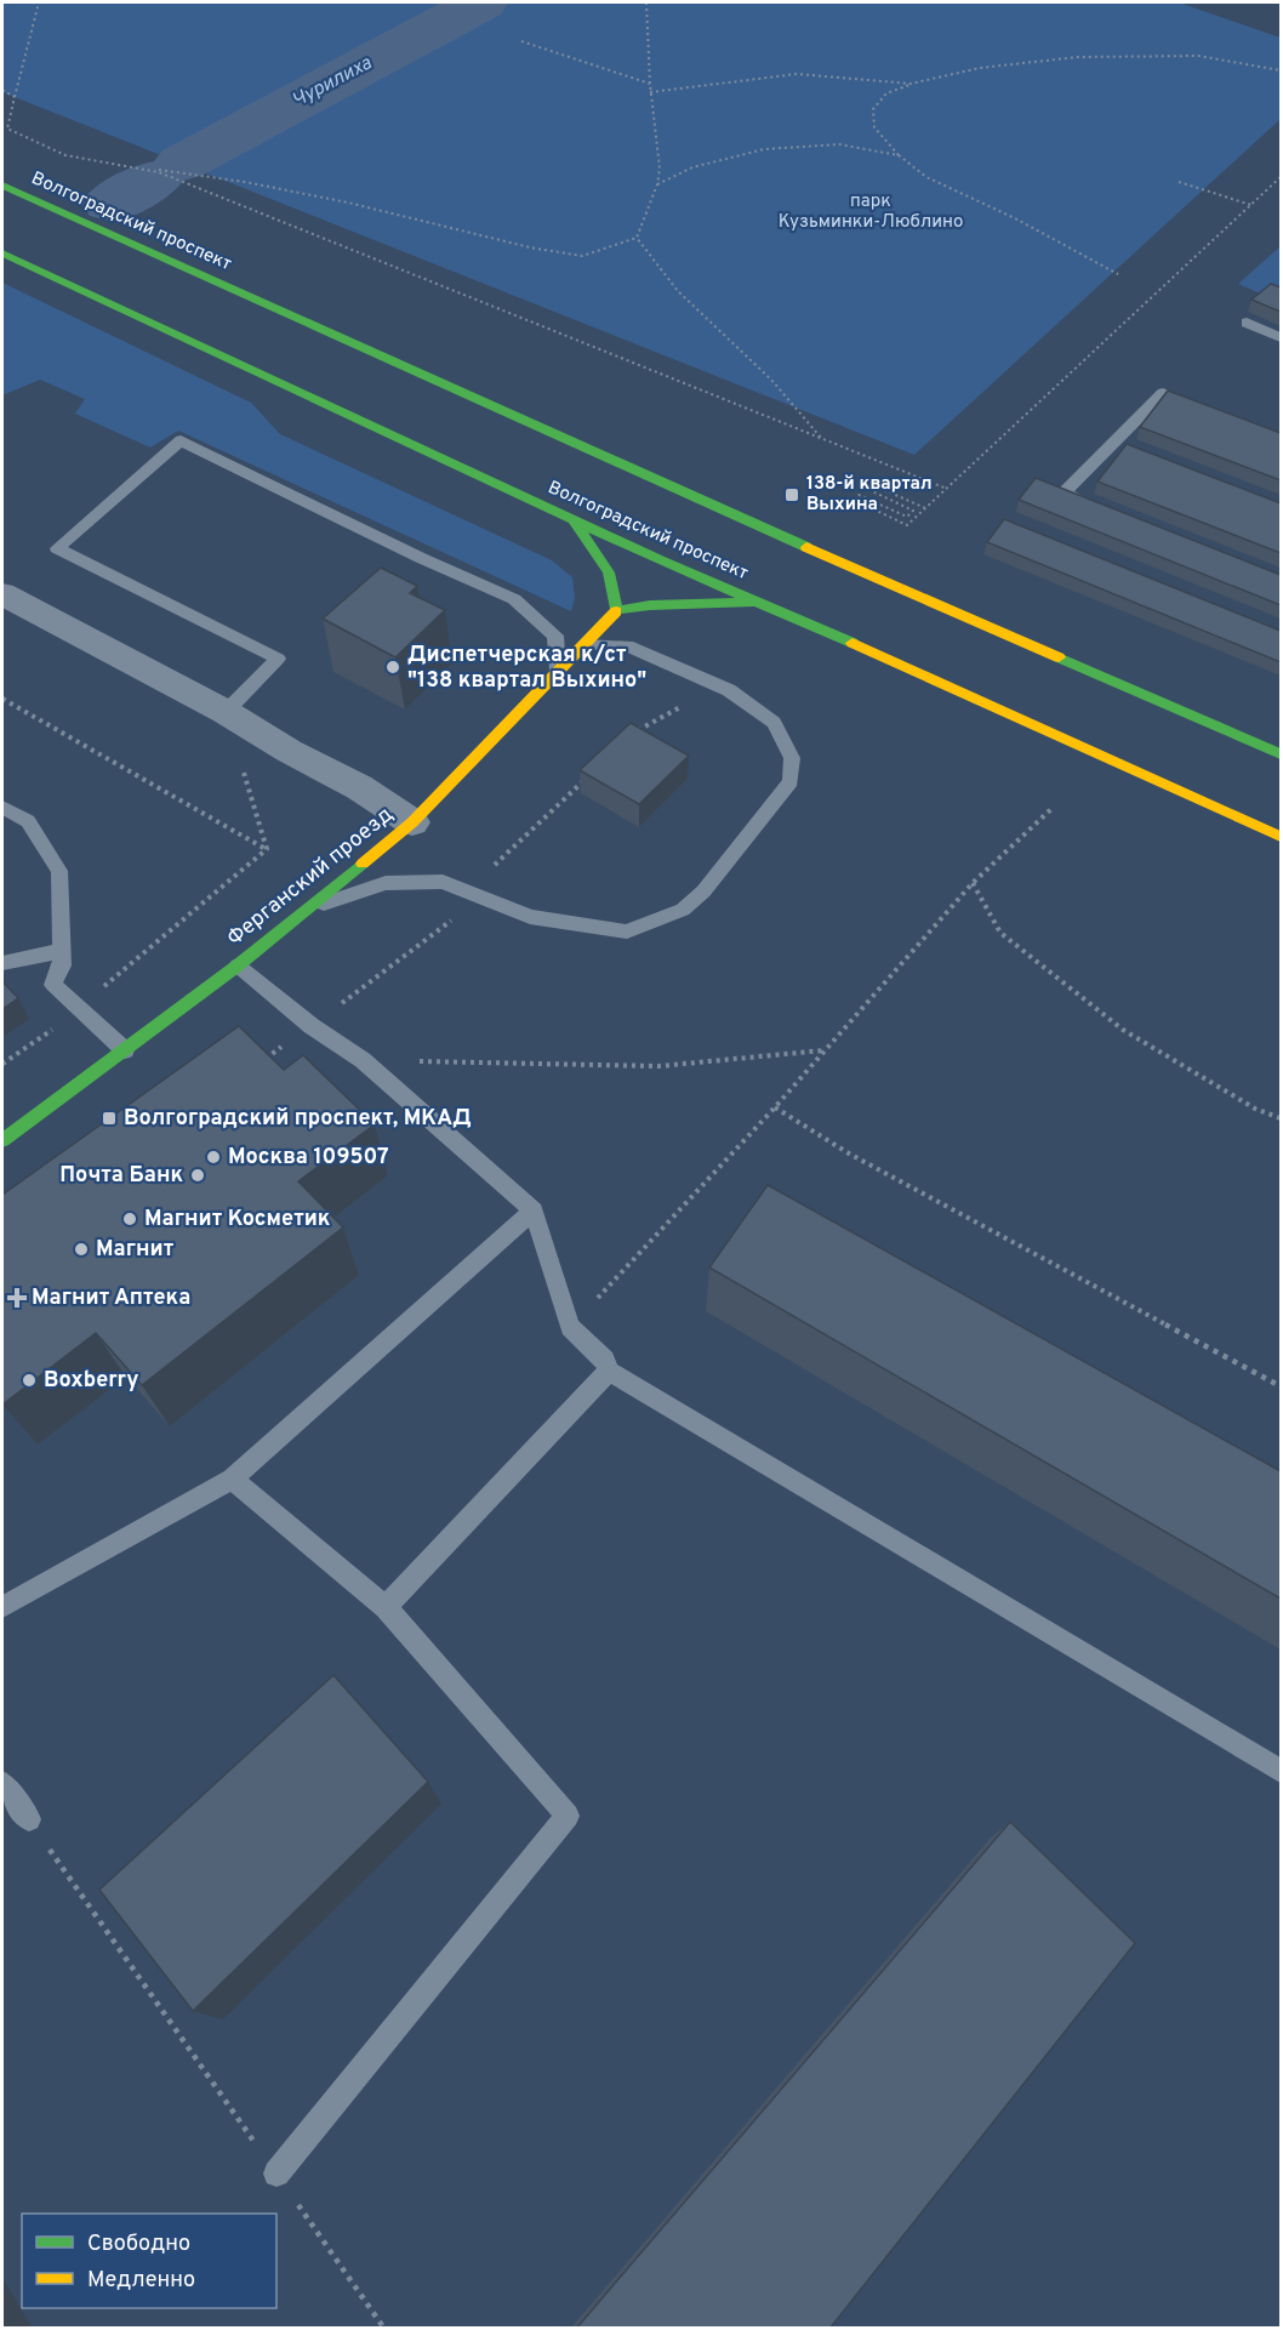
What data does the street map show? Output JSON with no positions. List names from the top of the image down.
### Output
{
  "streets": {
    "main road": ["Волгоградский проспект", "Ферганский проезд"]
  },
  "water": ["Чурилиха"],
  "parks": ["парк Кузьминки-Люблино"],
  "places": {
    "transit": ["138-й квартал Выхина", "Волгоградский проспект, МКАД"],
    "other": [
      "Диспетчерская к/ст \"138 квартал Выхино\"",
      "Москва 109507",
      "Почта Банк",
      "Магнит Косметик",
      "Магнит",
      "Boxberry"
    ],
    "health": ["Магнит Аптека"]
  },
  "legend": ["Свободно", "Медленно"]
}
